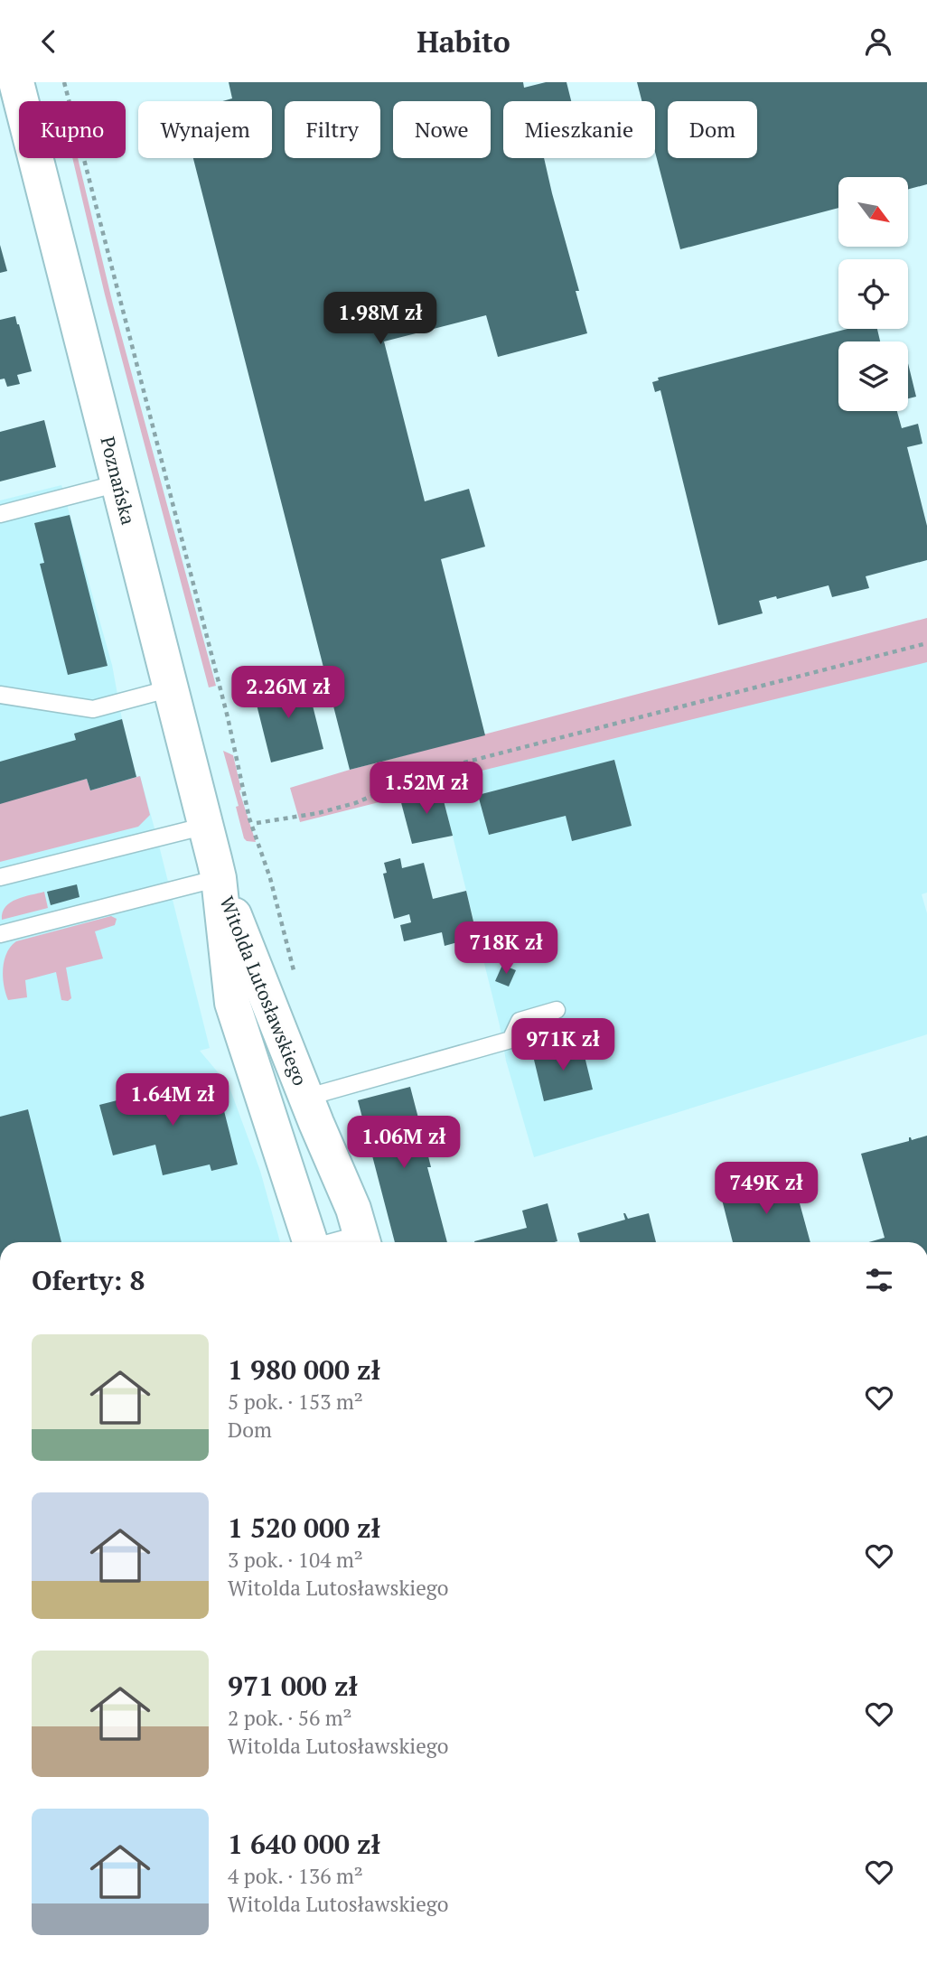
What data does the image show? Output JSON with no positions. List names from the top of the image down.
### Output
{
  "streets": {
    "main road": ["Poznańska", "Witolda Lutosławskiego"]
  },
  "crossings": [
    ["Poznańska", "Witolda Lutosławskiego"]
  ],
  "north": "bottom right",
  "page": {
    "header": "Habito",
    "chip": [
      "Kupno",
      "Wynajem",
      "Filtry",
      "Nowe",
      "Mieszkanie",
      "Dom"
    ],
    "price": [
      "1.98M zł",
      "2.26M zł",
      "1.52M zł",
      "718K zł",
      "971K zł",
      "1.64M zł",
      "1.06M zł",
      "749K zł"
    ],
    "heading": "Oferty: 8",
    "list": [
      {
        "name": "1 980 000 zł",
        "note": "5 pok. · 153 m² · Dom"
      },
      {
        "name": "1 520 000 zł",
        "note": "3 pok. · 104 m² · Witolda Lutosławskiego"
      },
      {
        "name": "971 000 zł",
        "note": "2 pok. · 56 m² · Witolda Lutosławskiego"
      },
      {
        "name": "1 640 000 zł",
        "note": "4 pok. · 136 m² · Witolda Lutosławskiego"
      }
    ]
  }
}
